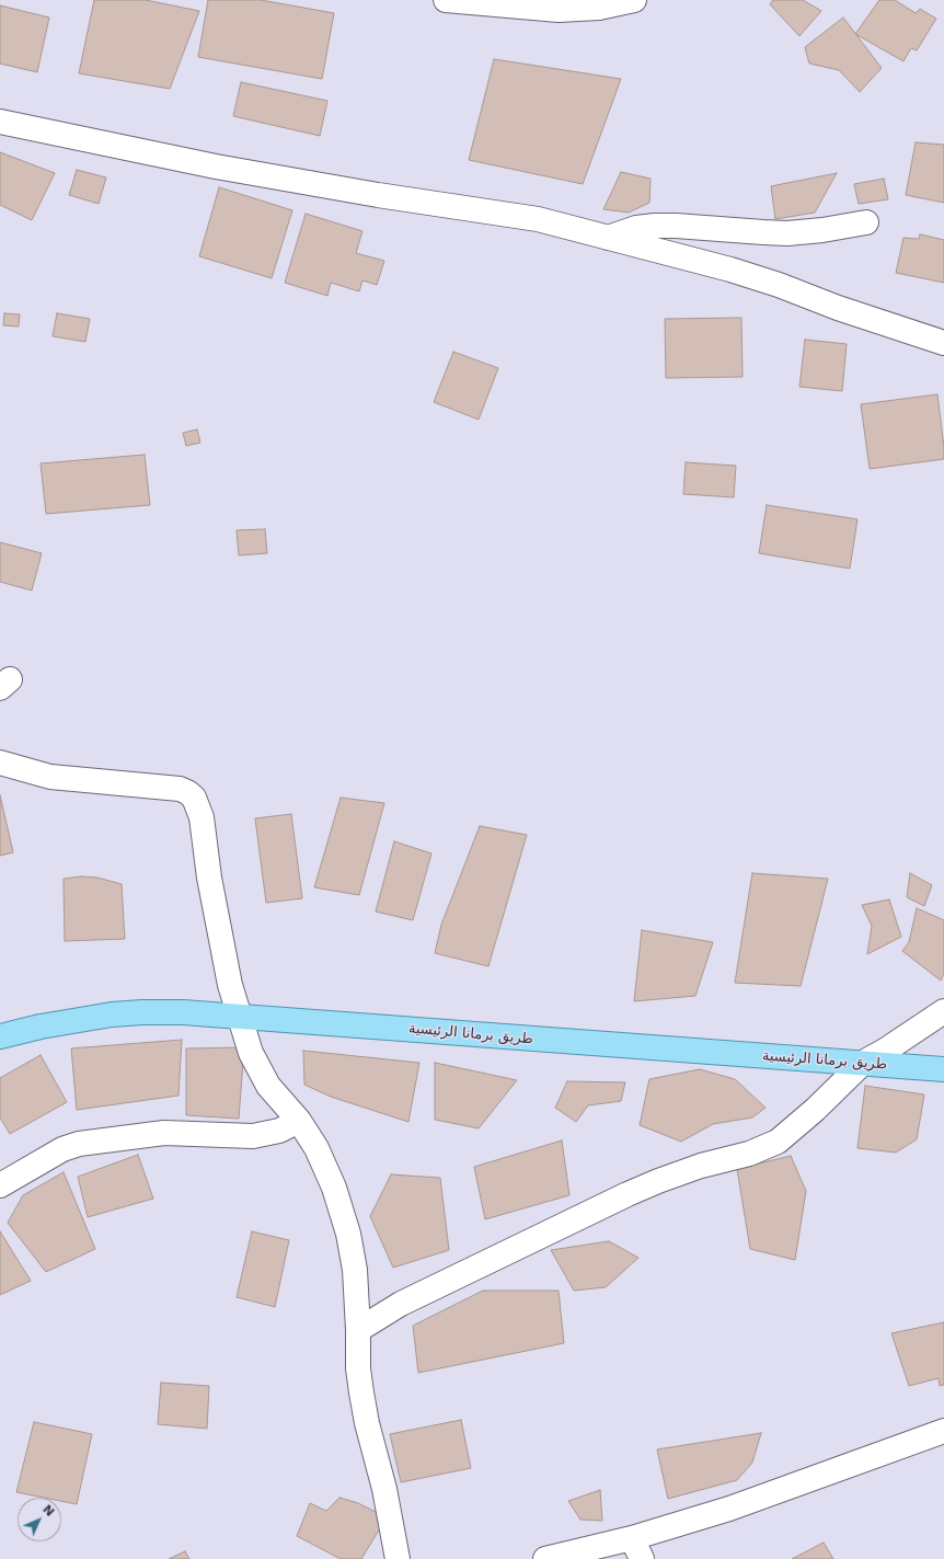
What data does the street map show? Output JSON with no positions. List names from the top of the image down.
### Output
{
  "streets": {
    "main road": ["طريق برمانا الرئيسية"]
  },
  "north": "top right"
}
